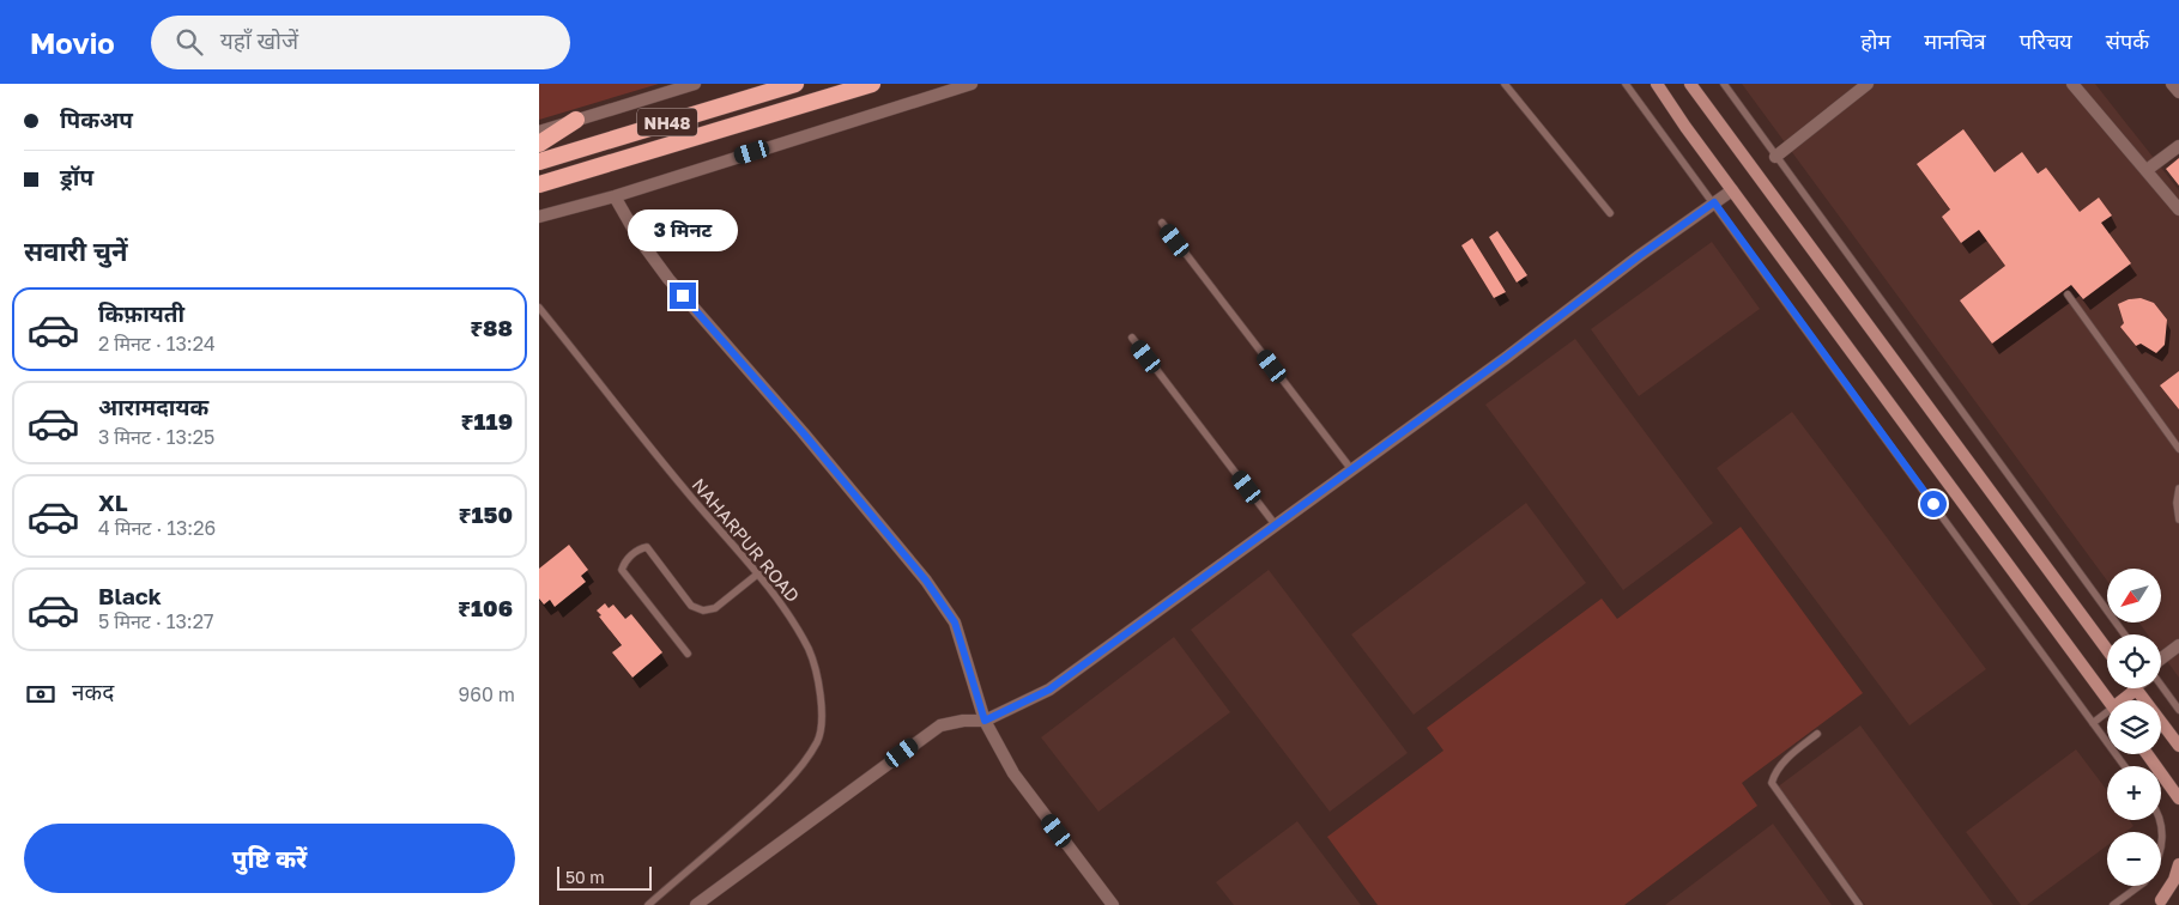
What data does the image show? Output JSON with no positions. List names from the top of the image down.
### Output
{
  "streets": {
    "highway": ["NH48"],
    "lane": ["NAHARPUR ROAD"]
  },
  "scale_bar": "50 m",
  "north": "bottom left",
  "page": {
    "header": "Movio",
    "search": "यहाँ खोजें",
    "nav": [
      "होम",
      "मानचित्र",
      "परिचय",
      "संपर्क"
    ],
    "banner": ["पिकअप", "ड्रॉप"],
    "bubble": "3 मिनट",
    "heading": "सवारी चुनें",
    "list": [
      {
        "name": "किफ़ायती",
        "note": "2 मिनट · 13:24",
        "value": "₹88"
      },
      {
        "name": "आरामदायक",
        "note": "3 मिनट · 13:25",
        "value": "₹119"
      },
      {
        "name": "XL",
        "note": "4 मिनट · 13:26",
        "value": "₹150"
      },
      {
        "name": "Black",
        "note": "5 मिनट · 13:27",
        "value": "₹106"
      }
    ],
    "map_buttons": ["+", "−"],
    "pay": ["नकद", "960 m"],
    "buttons": "पुष्टि करें",
    "scale": "50 m"
  }
}
